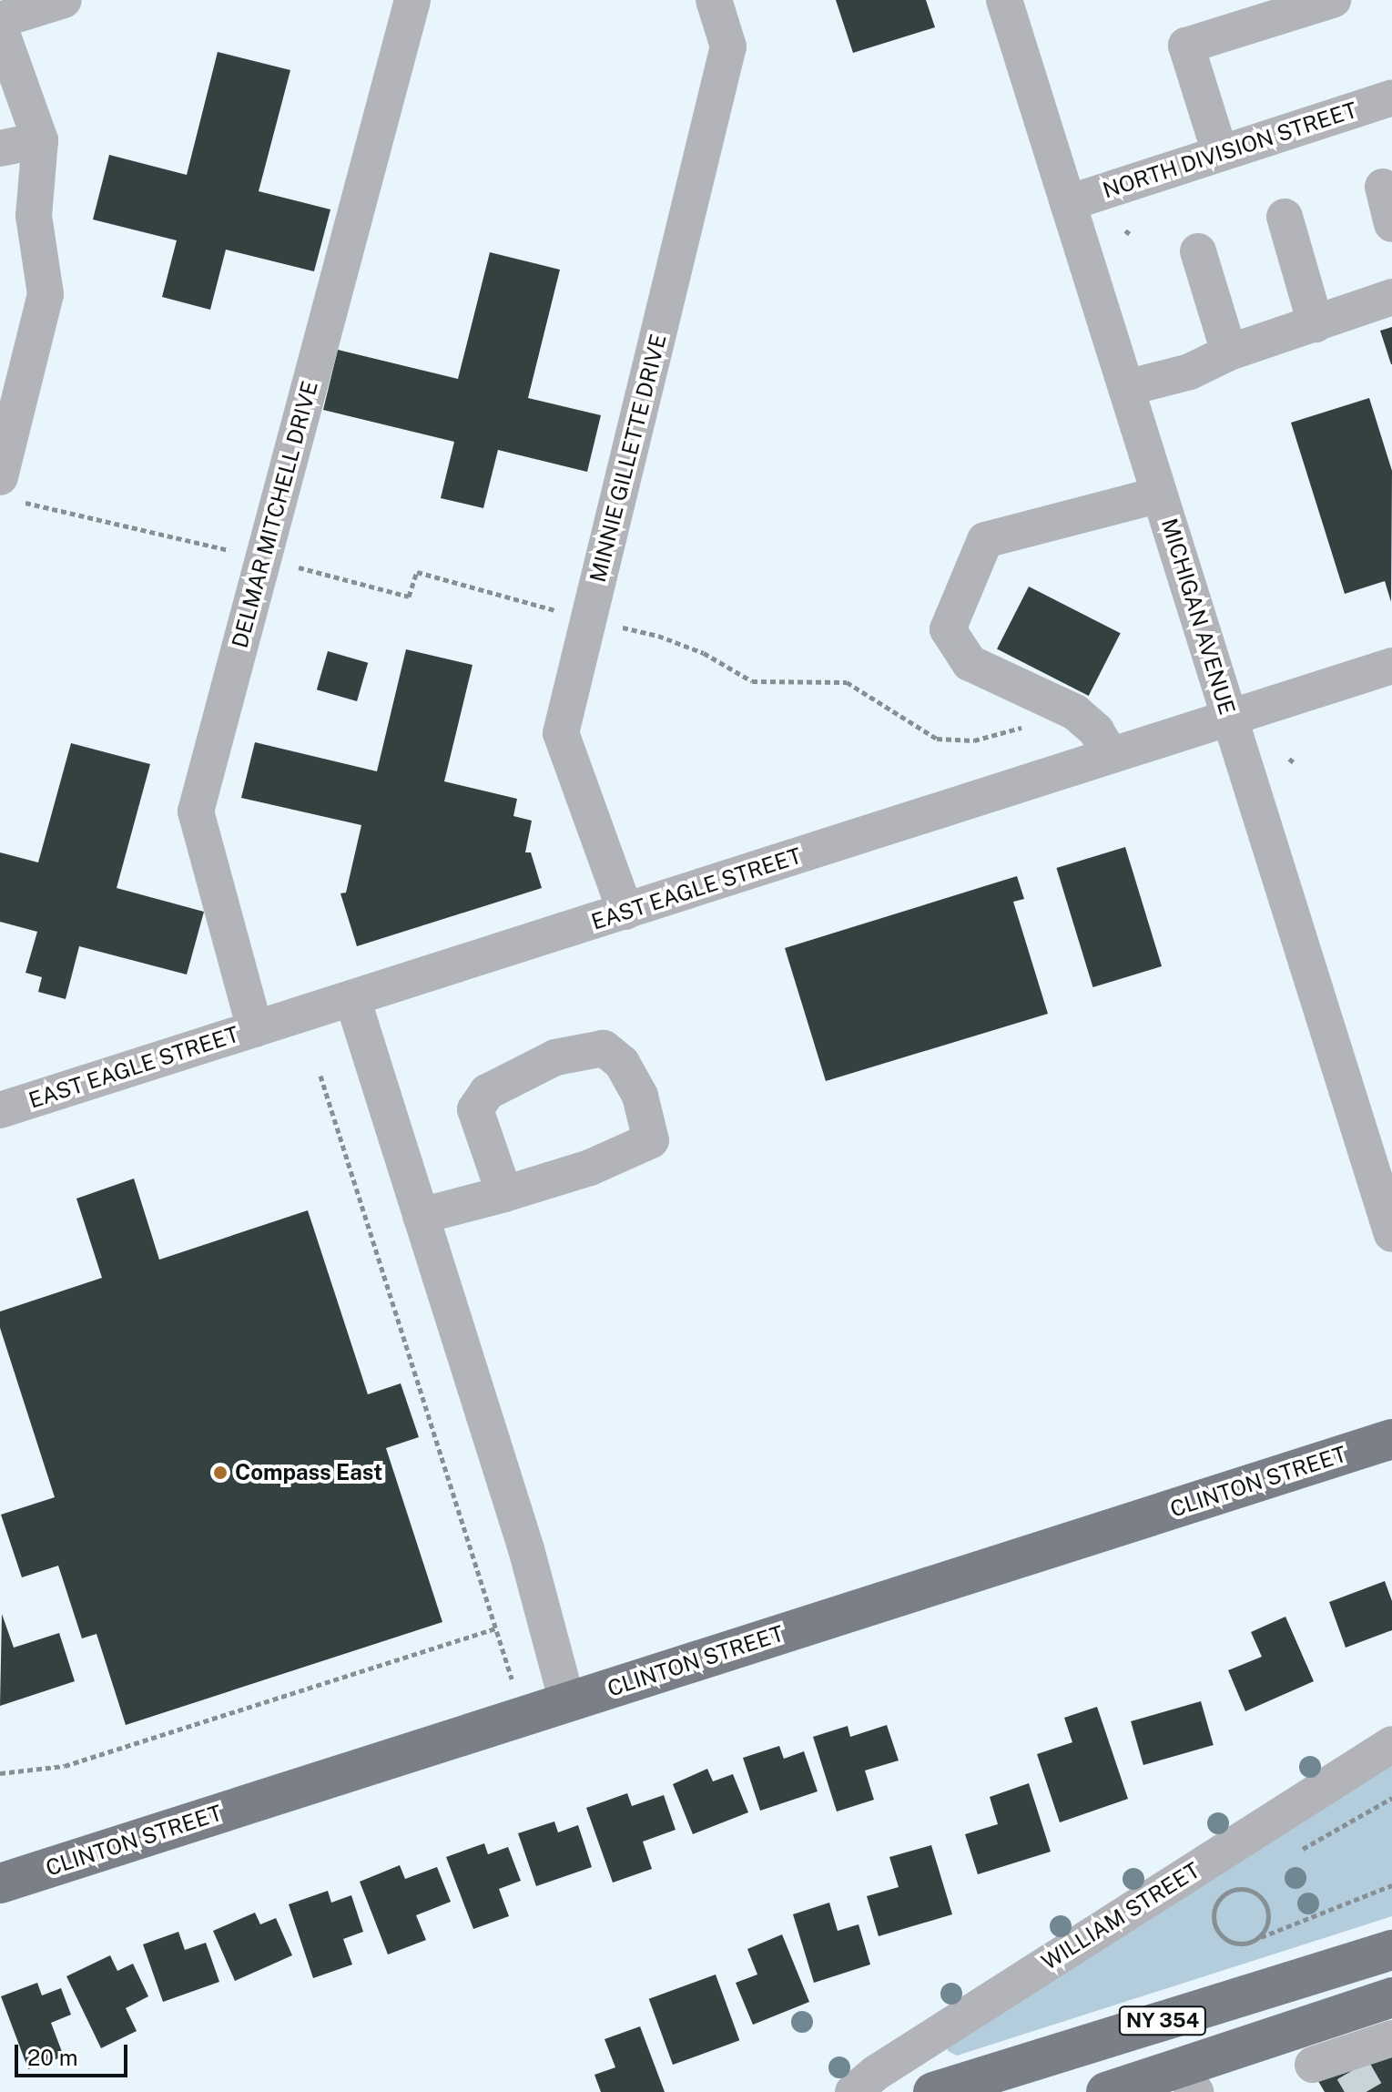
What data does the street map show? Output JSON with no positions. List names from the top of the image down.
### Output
{
  "streets": {
    "main road": ["CLINTON STREET", "NY 354"],
    "street": [
      "NORTH DIVISION STREET",
      "MINNIE GILLETTE DRIVE",
      "DELMAR MITCHELL DRIVE",
      "MICHIGAN AVENUE",
      "EAST EAGLE STREET",
      "WILLIAM STREET"
    ]
  },
  "crossings": [
    ["NORTH DIVISION STREET", "MICHIGAN AVENUE"],
    ["MINNIE GILLETTE DRIVE", "EAST EAGLE STREET"],
    ["DELMAR MITCHELL DRIVE", "EAST EAGLE STREET"],
    ["MICHIGAN AVENUE", "EAST EAGLE STREET"]
  ],
  "places": ["Compass East"],
  "scale_bar": "20 m"
}
